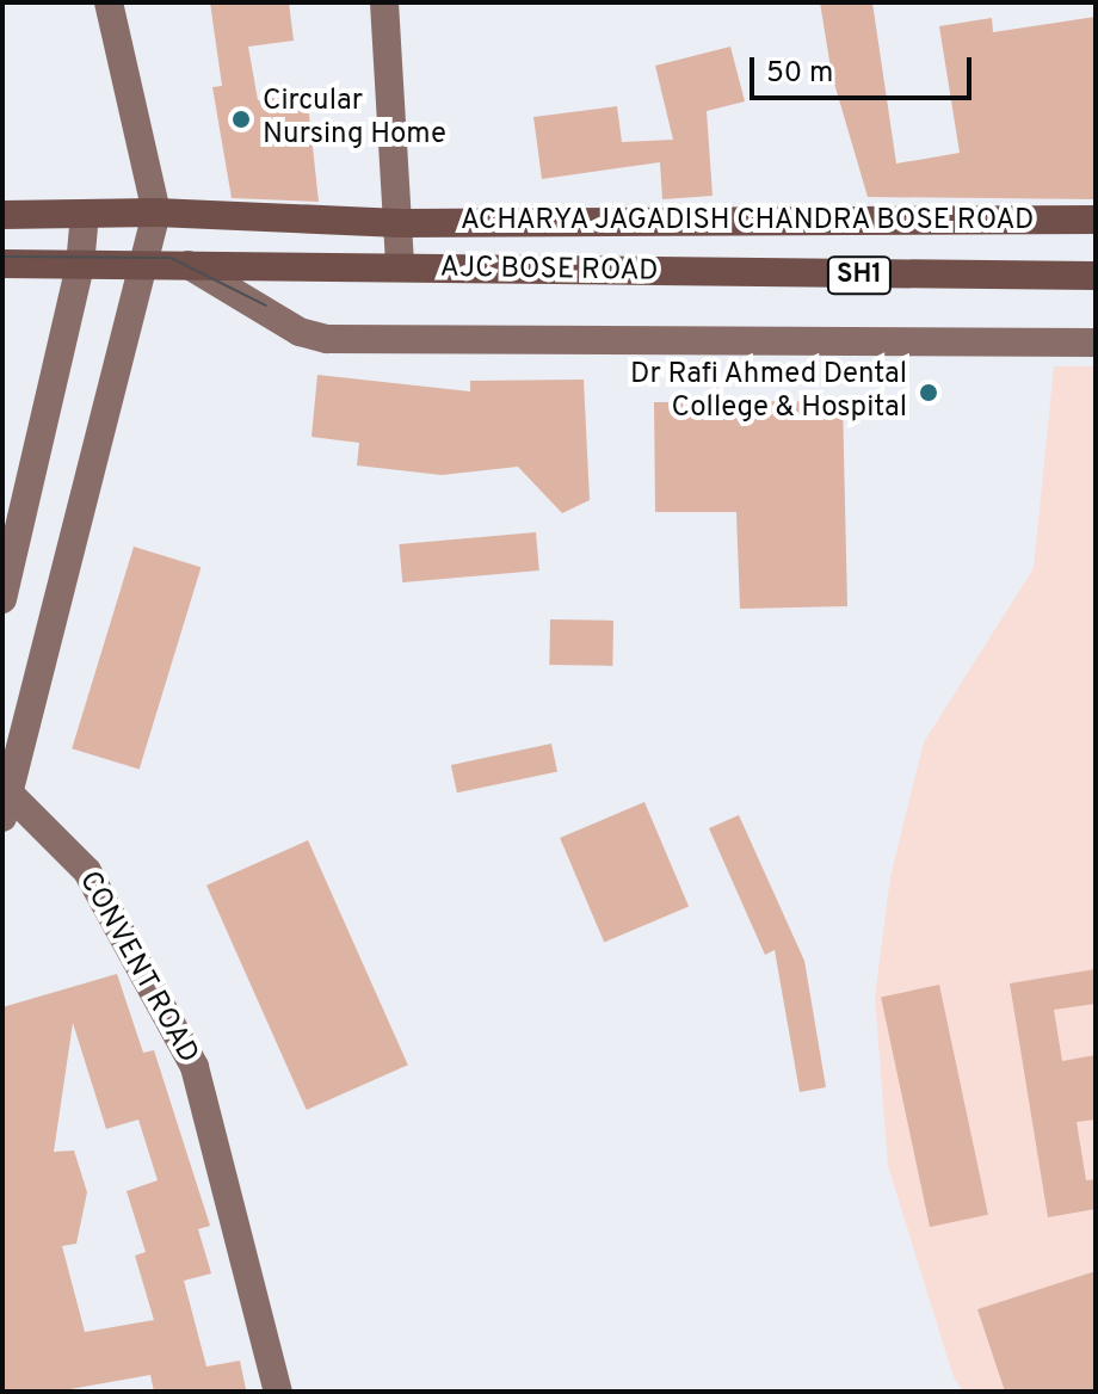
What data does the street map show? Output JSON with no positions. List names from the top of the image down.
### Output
{
  "streets": {
    "main road": ["ACHARYA JAGADISH CHANDRA BOSE ROAD", "AJC BOSE ROAD", "SH1"],
    "street": ["CONVENT ROAD"]
  },
  "places": ["Circular Nursing Home", "Dr Rafi Ahmed Dental College & Hospital"],
  "scale_bar": "50 m"
}
